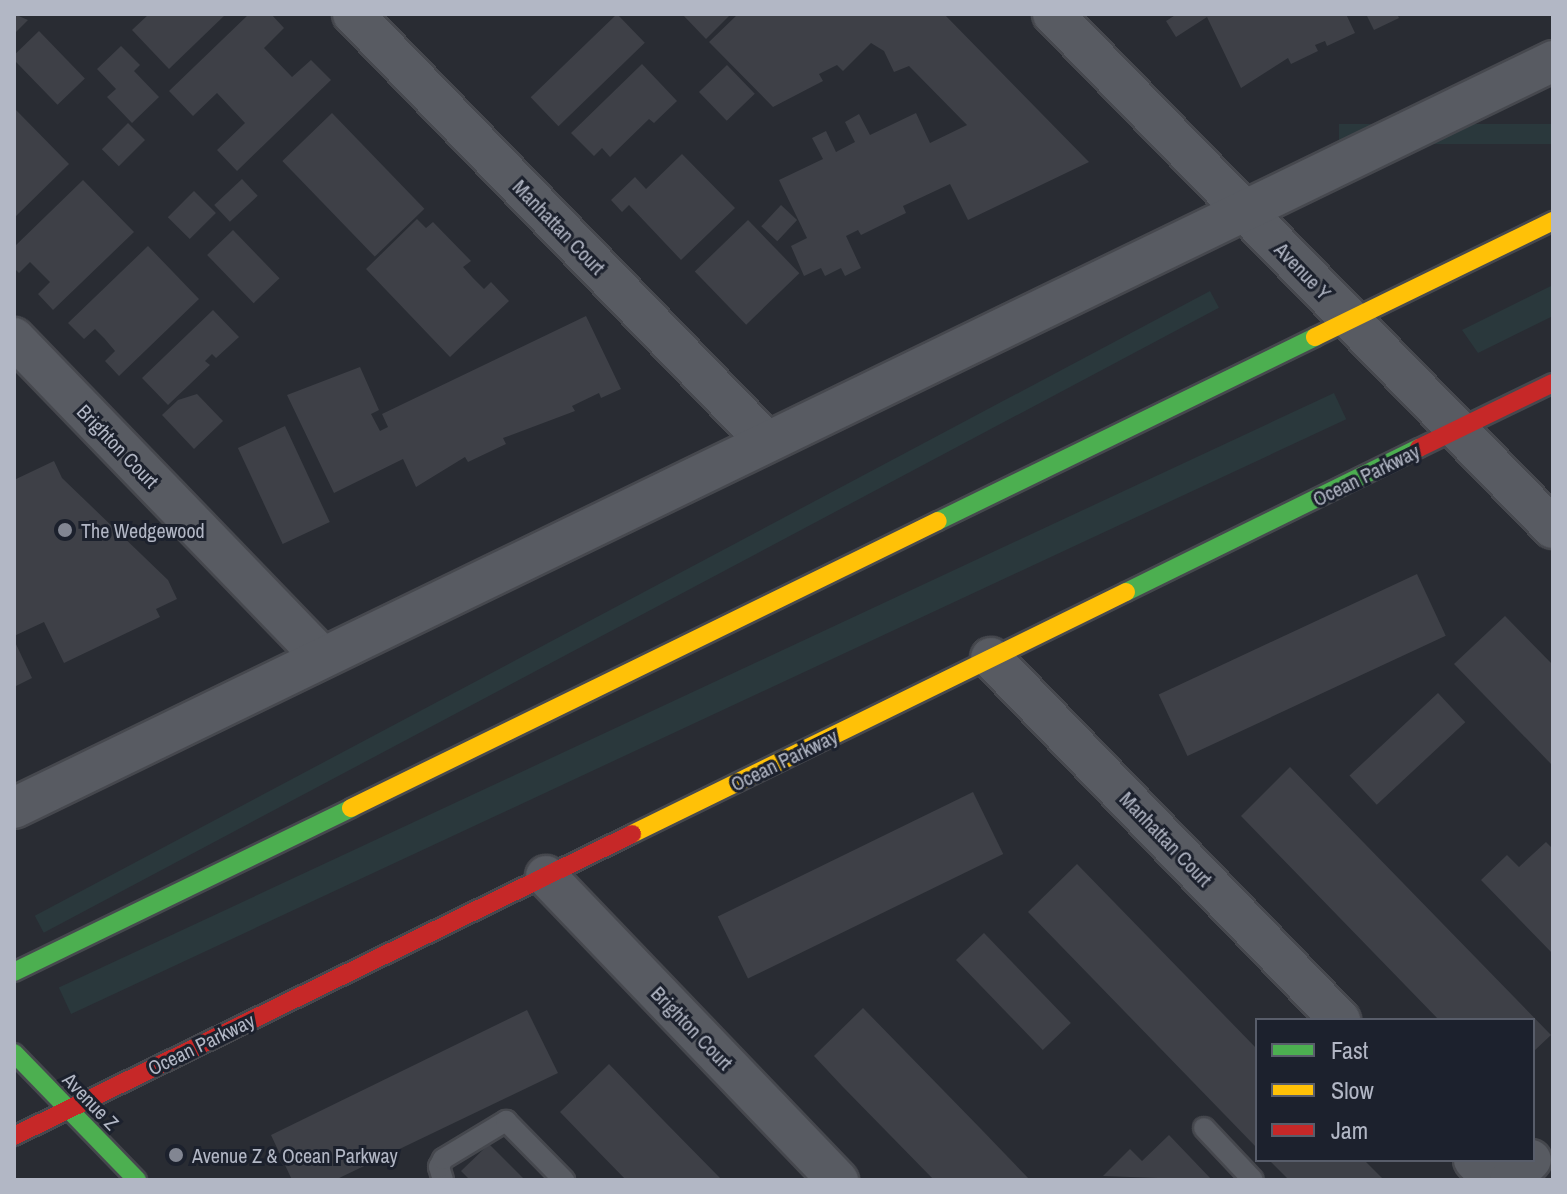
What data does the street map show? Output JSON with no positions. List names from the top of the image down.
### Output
{
  "streets": {
    "street": [
      "Manhattan Court",
      "Avenue Y",
      "Brighton Court",
      "Ocean Parkway",
      "Avenue Z"
    ]
  },
  "crossings": [
    ["Manhattan Court", "Ocean Parkway"],
    ["Avenue Y", "Ocean Parkway"],
    ["Brighton Court", "Ocean Parkway"],
    ["Ocean Parkway", "Avenue Z"]
  ],
  "places": ["The Wedgewood", "Avenue Z & Ocean Parkway"],
  "legend": ["Fast", "Slow", "Jam"]
}
